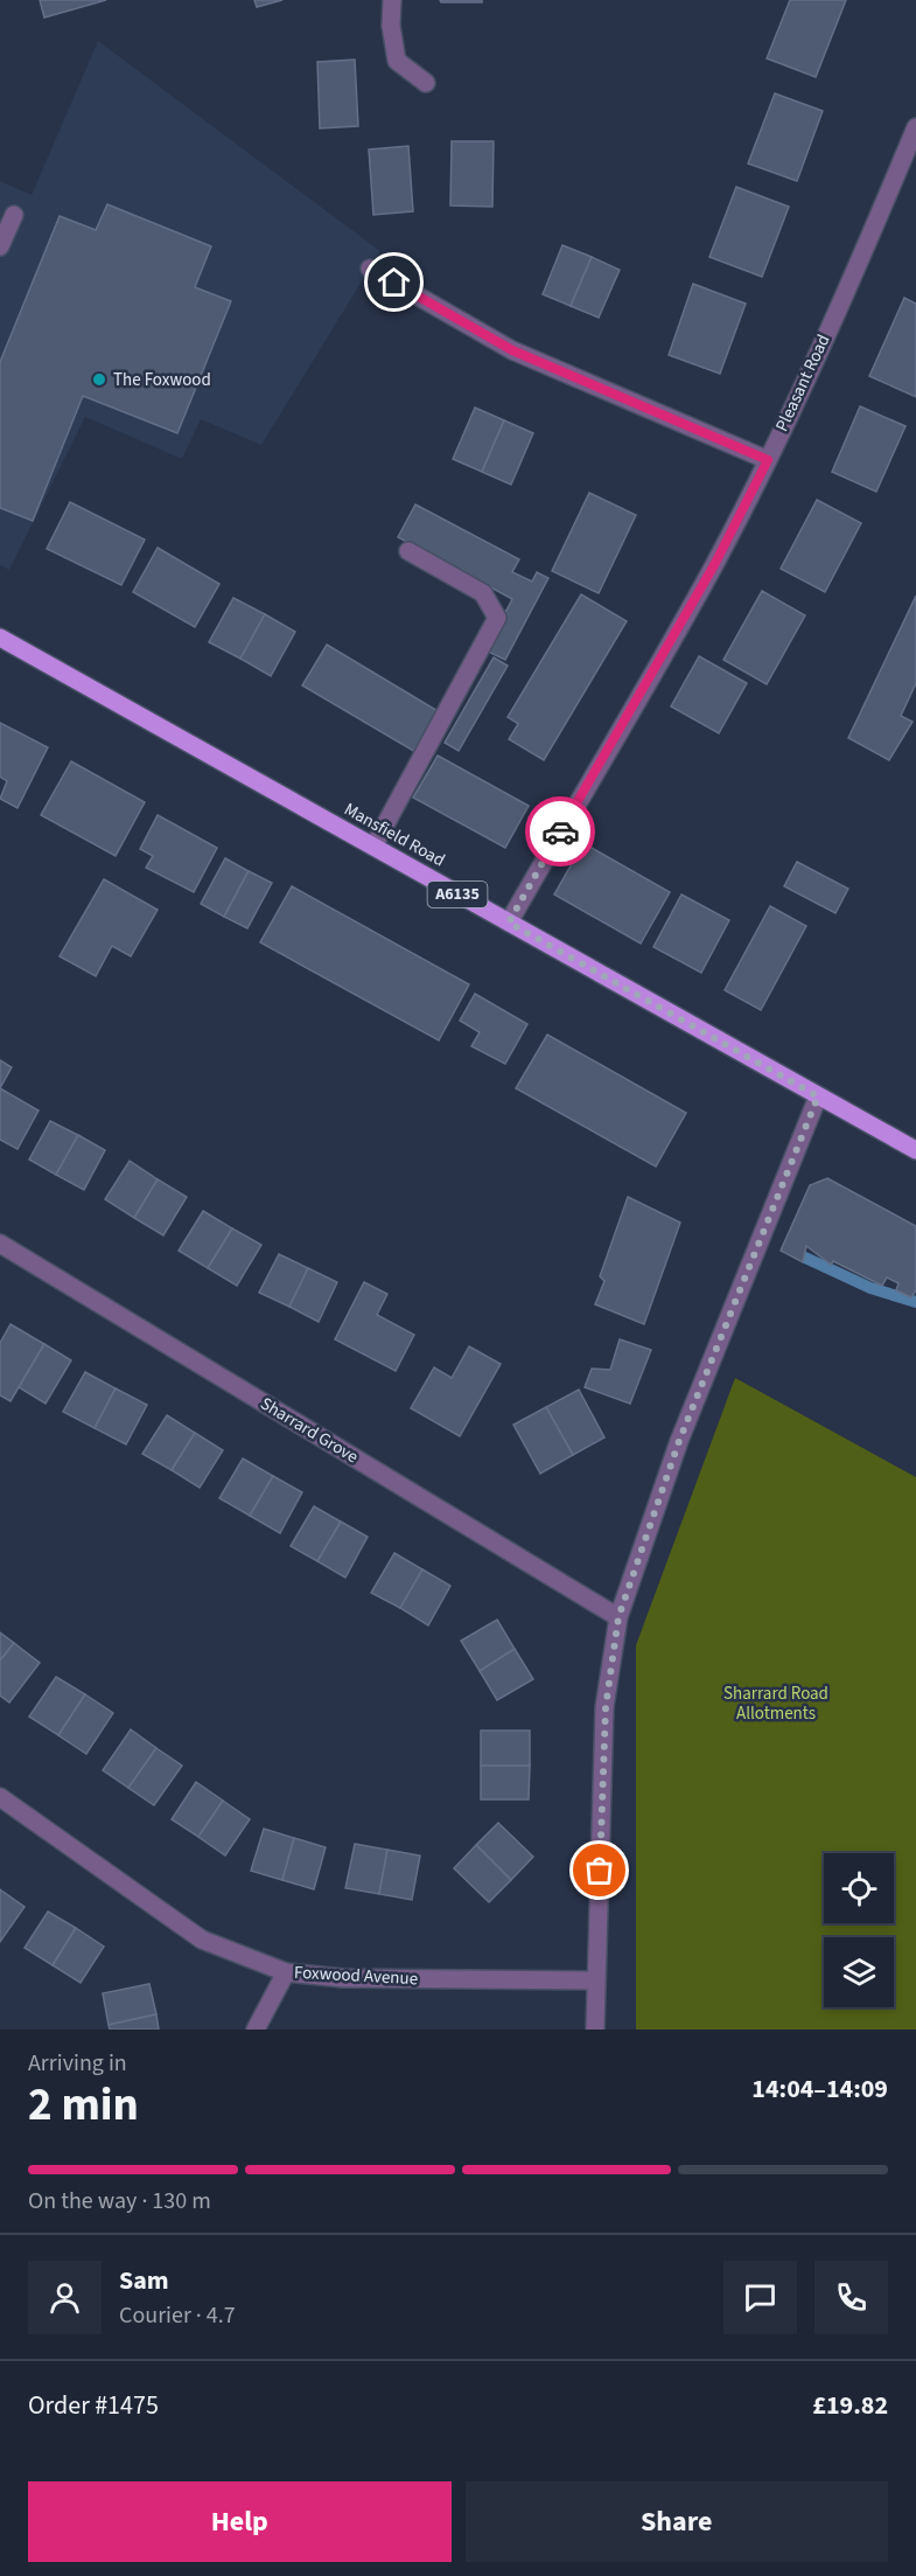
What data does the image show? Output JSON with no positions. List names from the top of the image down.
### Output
{
  "streets": {
    "main road": ["Mansfield Road", "A6135"],
    "street": ["Pleasant Road", "Sharrard Grove", "Foxwood Avenue"]
  },
  "crossings": [
    ["Pleasant Road", "Mansfield Road"]
  ],
  "parks": ["Sharrard Road Allotments"],
  "places": ["The Foxwood"],
  "page": {
    "heading": ["2 min", "Arriving in", "14:04–14:09"],
    "panel": [
      "Sam",
      "Courier · 4.7",
      "Order #1475",
      "£19.82"
    ],
    "bar": "On the way · 130 m",
    "buttons": ["Help", "Share"]
  }
}
